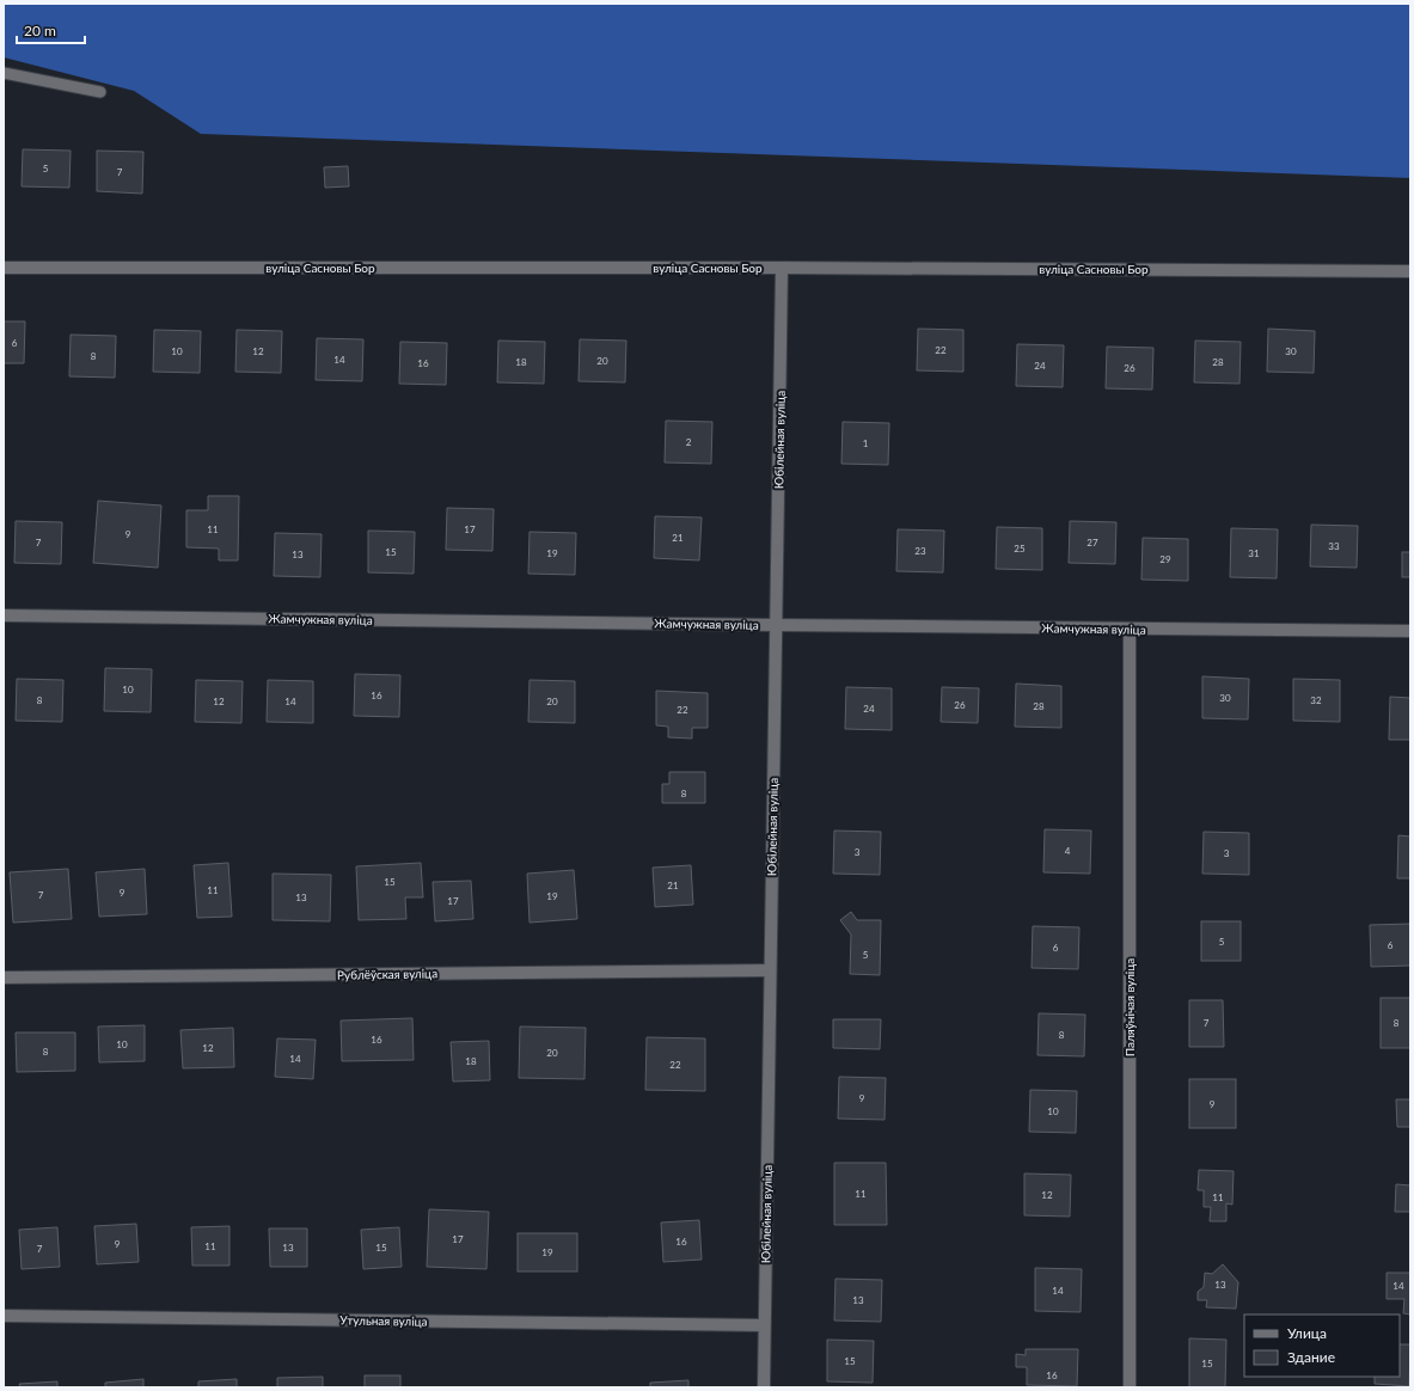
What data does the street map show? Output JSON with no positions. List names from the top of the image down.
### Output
{
  "streets": {
    "street": [
      "вуліца Сасновы Бор",
      "Юбілейная вуліца",
      "Жамчужная вуліца",
      "Рублёўская вуліца",
      "Паляўнічая вуліца",
      "Утульная вуліца"
    ]
  },
  "crossings": [
    ["вуліца Сасновы Бор", "Юбілейная вуліца"],
    ["Юбілейная вуліца", "Жамчужная вуліца"],
    ["Юбілейная вуліца", "Рублёўская вуліца"],
    ["Юбілейная вуліца", "Утульная вуліца"],
    ["Жамчужная вуліца", "Паляўнічая вуліца"]
  ],
  "house_numbers": [
    "5",
    "7",
    "6",
    "22",
    "10",
    "12",
    "30",
    "8",
    "14",
    "20",
    "18",
    "28",
    "16",
    "24",
    "26",
    "2",
    "1",
    "11",
    "17",
    "9",
    "21",
    "7",
    "27",
    "33",
    "25",
    "23",
    "15",
    "19",
    "31",
    "13",
    "29",
    "10",
    "16",
    "30",
    "8",
    "32",
    "12",
    "14",
    "20",
    "26",
    "28",
    "24",
    "22",
    "8",
    "4",
    "3",
    "3",
    "15",
    "21",
    "11",
    "9",
    "7",
    "19",
    "13",
    "17",
    "5",
    "6",
    "6",
    "5",
    "7",
    "8",
    "8",
    "16",
    "10",
    "12",
    "8",
    "20",
    "14",
    "18",
    "22",
    "9",
    "9",
    "10",
    "11",
    "12",
    "11",
    "17",
    "16",
    "9",
    "11",
    "13",
    "15",
    "7",
    "19",
    "13",
    "14",
    "14",
    "13",
    "15",
    "15",
    "16"
  ],
  "legend": ["Улица", "Здание"],
  "scale_bar": "20 m"
}
